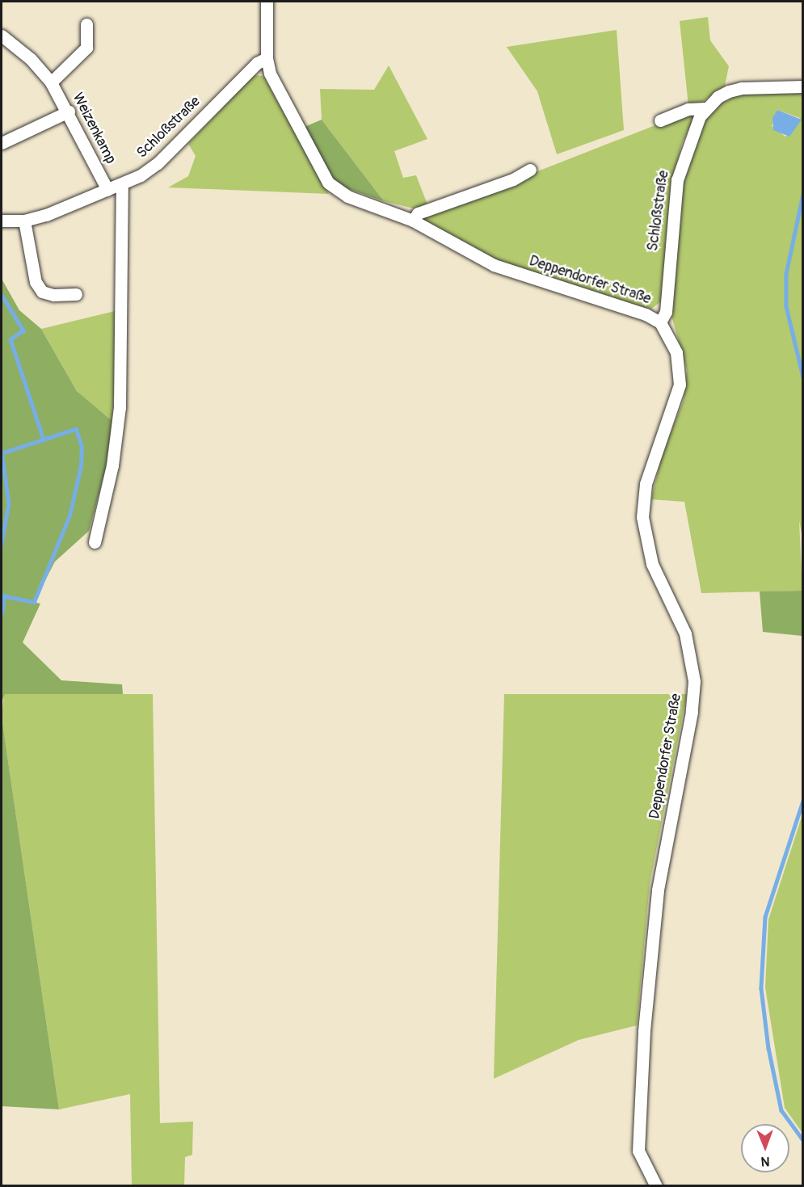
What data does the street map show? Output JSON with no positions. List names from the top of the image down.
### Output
{
  "streets": {
    "street": ["Schloßstraße", "Weizenkamp", "Deppendorfer Straße"]
  },
  "crossings": [
    ["Schloßstraße", "Weizenkamp"],
    ["Schloßstraße", "Deppendorfer Straße"]
  ],
  "north": "bottom"
}
